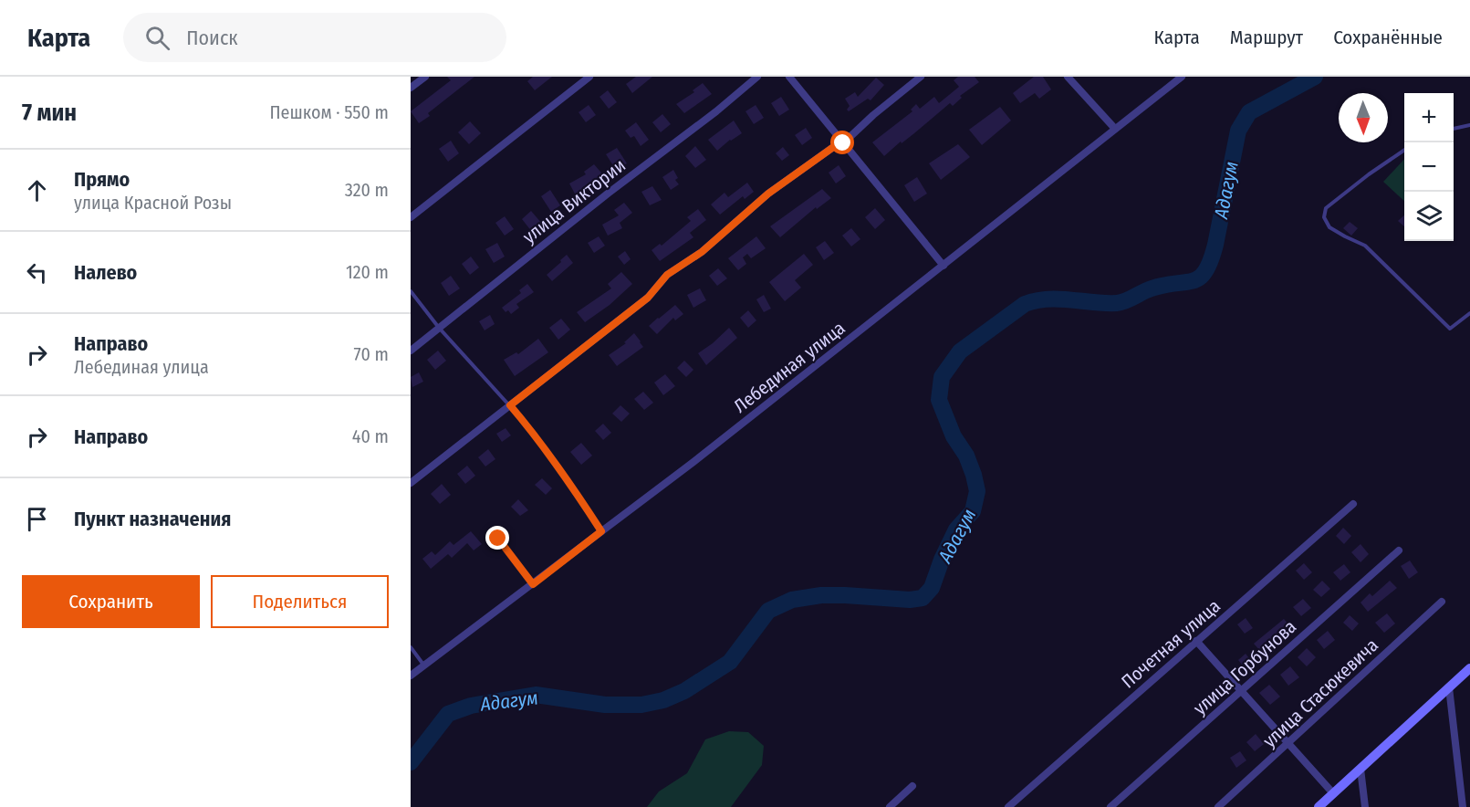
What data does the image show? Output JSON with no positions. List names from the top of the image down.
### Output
{
  "streets": {
    "street": [
      "улица Виктории",
      "Лебединая улица",
      "Почетная улица",
      "улица Горбунова",
      "улица Стасюкевича"
    ]
  },
  "water": ["Адагум"],
  "north": "bottom",
  "page": {
    "header": "Карта",
    "search": "Поиск",
    "nav": ["Карта", "Маршрут", "Сохранённые"],
    "heading": ["7 мин", "Пешком · 550 m"],
    "map_buttons": ["+", "−"],
    "list": [
      ["Прямо", "улица Красной Розы", "320 m"],
      ["Налево", "120 m"],
      ["Направо", "Лебединая улица", "70 m"],
      ["Направо", "40 m"],
      "Пункт назначения"
    ],
    "buttons": ["Сохранить", "Поделиться"]
  }
}
